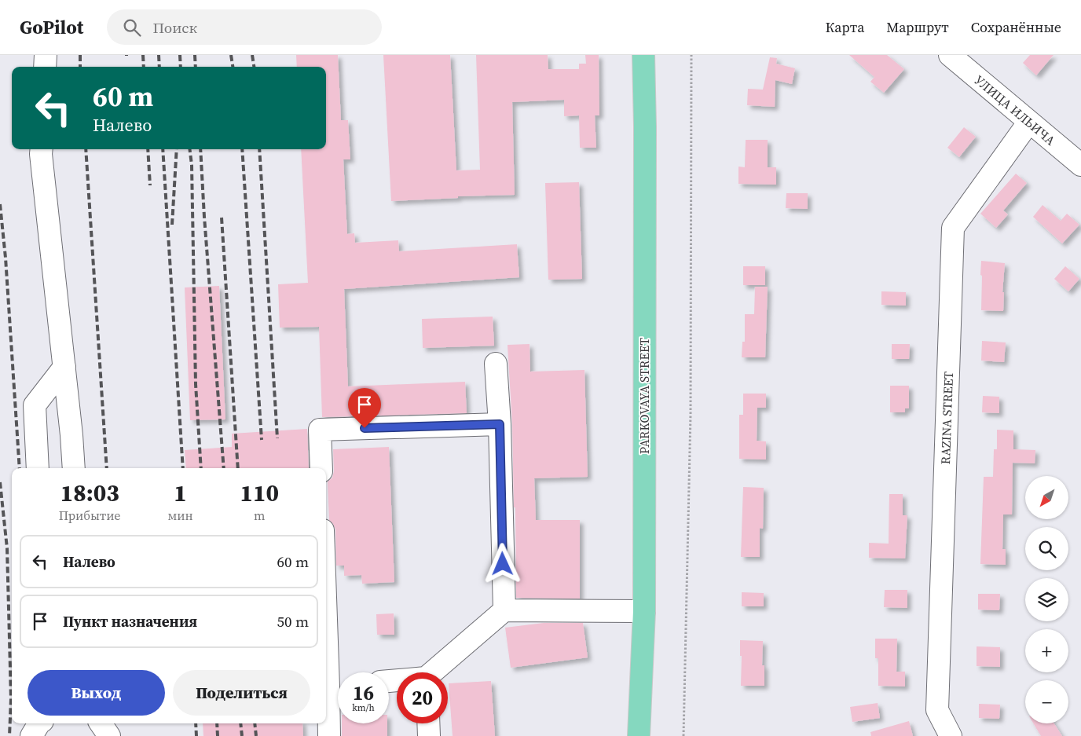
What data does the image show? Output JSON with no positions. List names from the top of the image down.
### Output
{
  "streets": {
    "main road": ["PARKOVAYA STREET"],
    "street": ["УЛИЦА ИЛЬИЧА", "RAZINA STREET"]
  },
  "crossings": [
    ["УЛИЦА ИЛЬИЧА", "RAZINA STREET"]
  ],
  "north": "bottom left",
  "page": {
    "header": "GoPilot",
    "search": "Поиск",
    "nav": ["Карта", "Маршрут", "Сохранённые"],
    "turn": ["60 m", "Налево"],
    "eta": [
      "18:03",
      "Прибытие",
      "1",
      "мин",
      "110",
      "m"
    ],
    "map_buttons": ["+", "−"],
    "list": [
      {
        "name": "Налево",
        "value": "60 m"
      },
      {
        "name": "Пункт назначения",
        "value": "50 m"
      }
    ],
    "buttons": ["Выход", "Поделиться"],
    "speed": "16 km/h",
    "limit": "20"
  }
}
